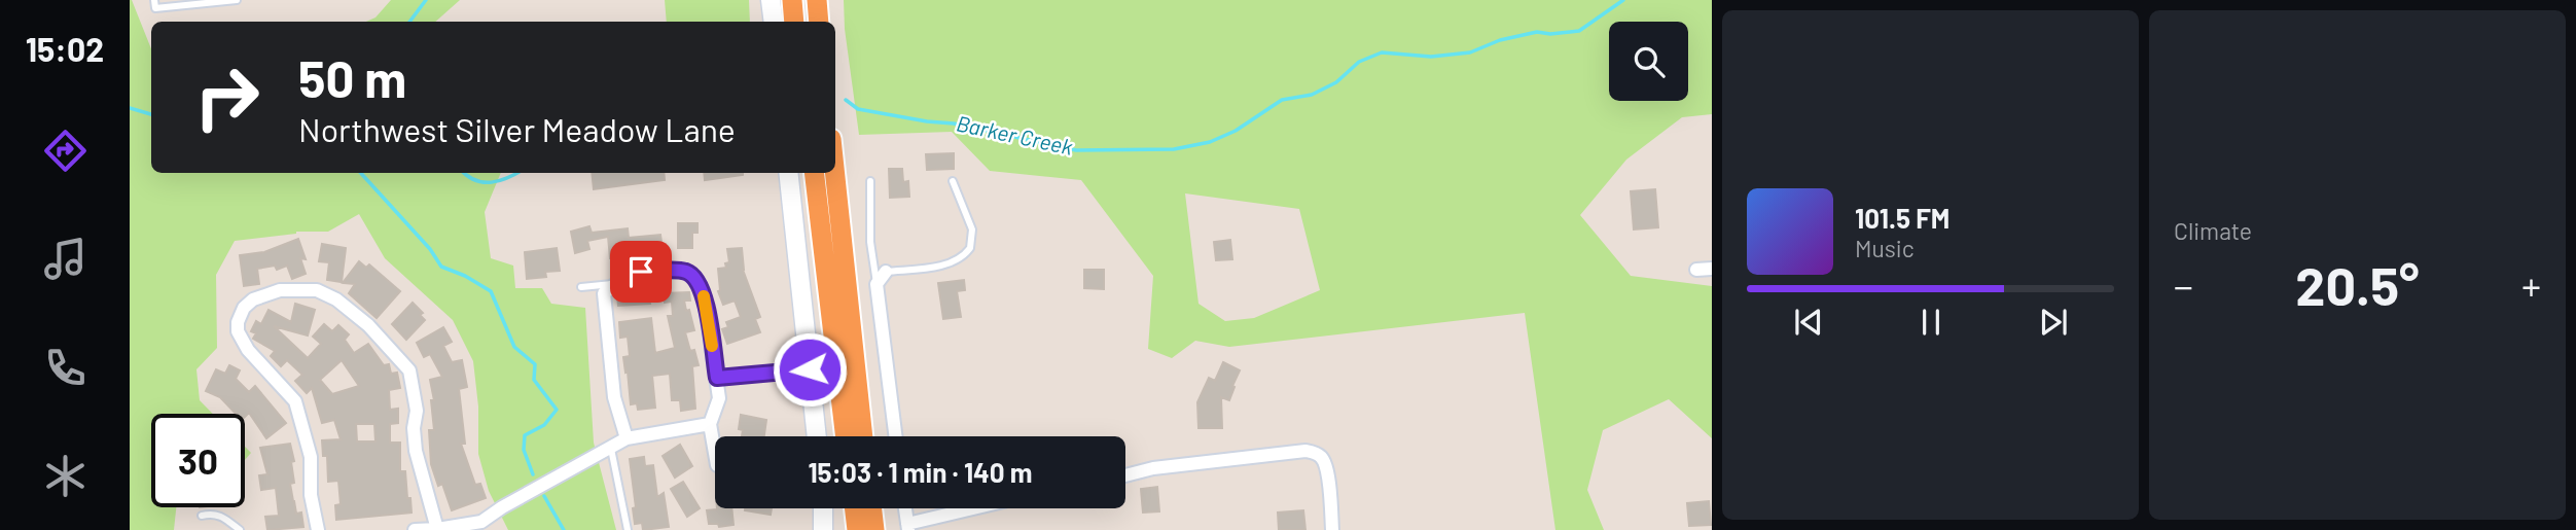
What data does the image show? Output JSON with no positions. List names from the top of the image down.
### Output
{
  "water": ["Barker Creek"],
  "page": {
    "tabs": "15:02",
    "tile": "Climate",
    "turn": ["50 m", "Northwest Silver Meadow Lane"],
    "song": ["101.5 FM", "Music"],
    "heat": ["−", "20.5°", "+"],
    "limit": "30",
    "trip": "15:03 · 1 min · 140 m"
  }
}
